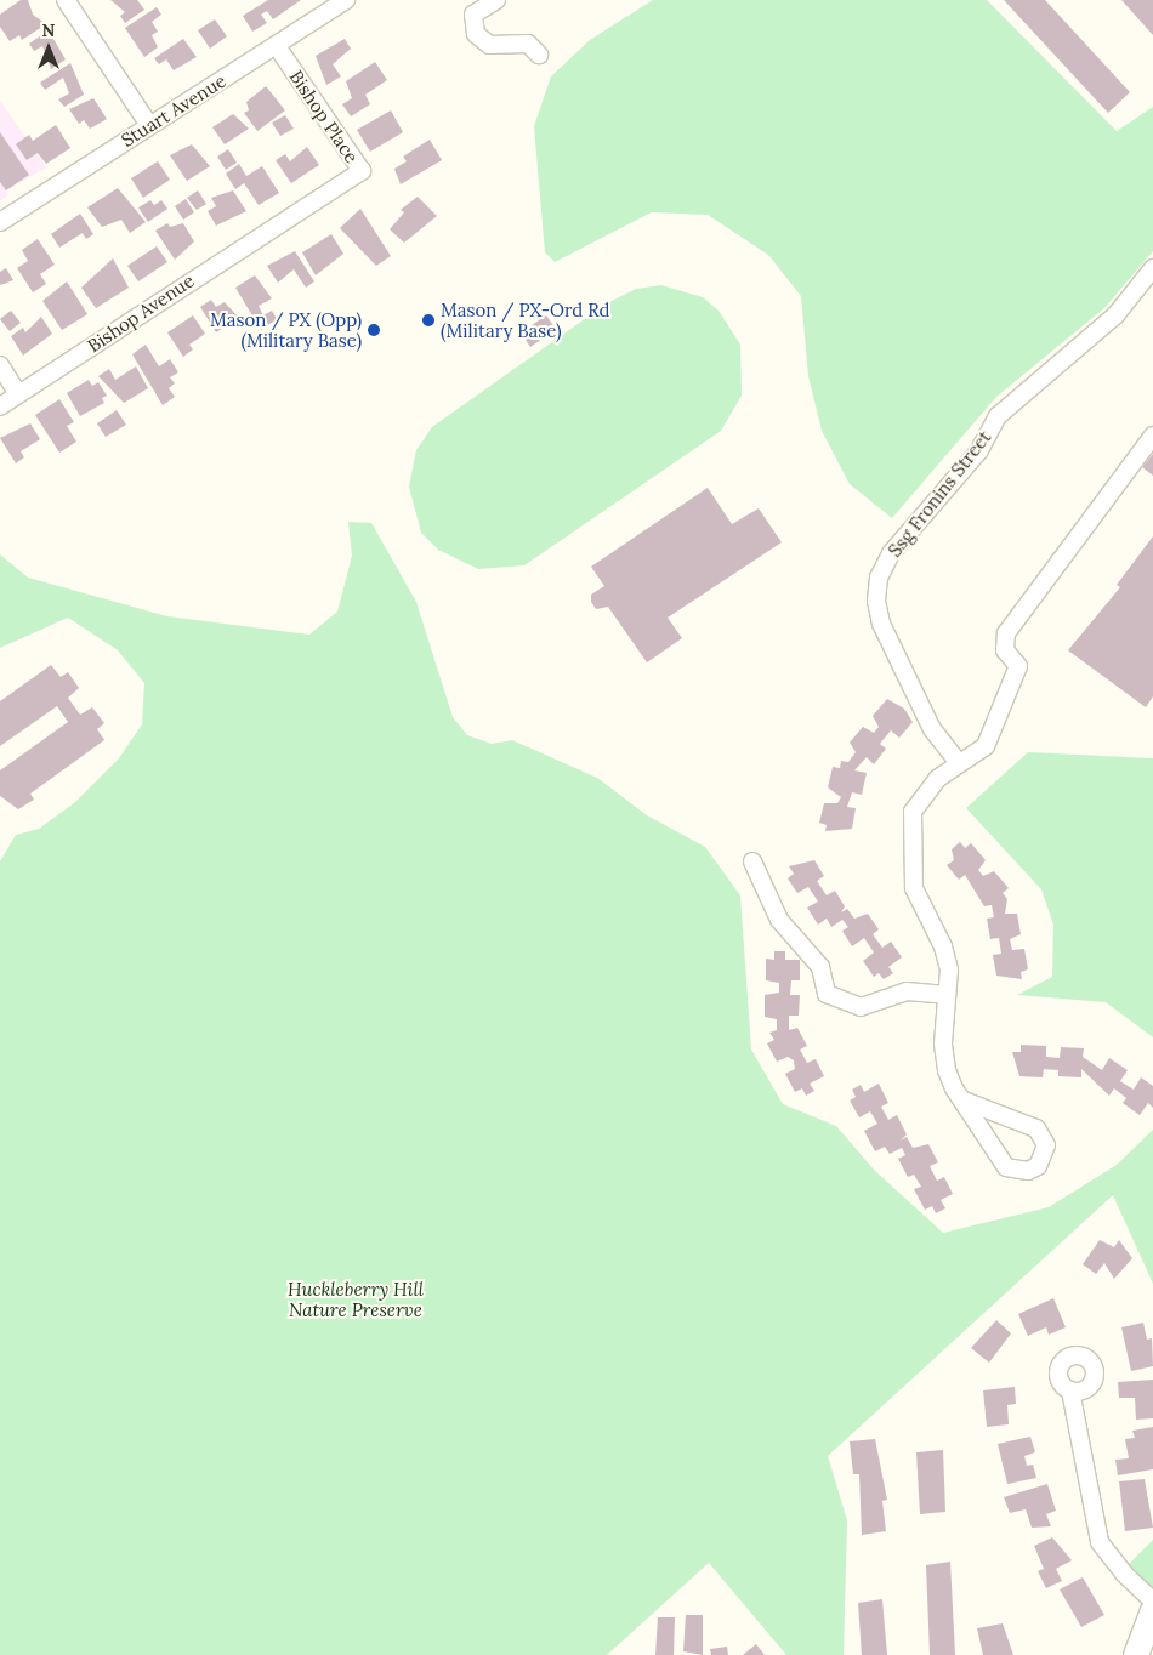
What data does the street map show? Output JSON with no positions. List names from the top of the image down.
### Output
{
  "streets": {
    "street": [
      "Stuart Avenue",
      "Bishop Place",
      "Bishop Avenue",
      "Ssg Fronins Street"
    ]
  },
  "crossings": [
    ["Stuart Avenue", "Bishop Place"],
    ["Bishop Place", "Bishop Avenue"]
  ],
  "parks": ["Huckleberry Hill Nature Preserve"],
  "places": ["Mason / PX-Ord Rd (Military Base)", "Mason / PX (Opp) (Military Base)"],
  "north": "top"
}
